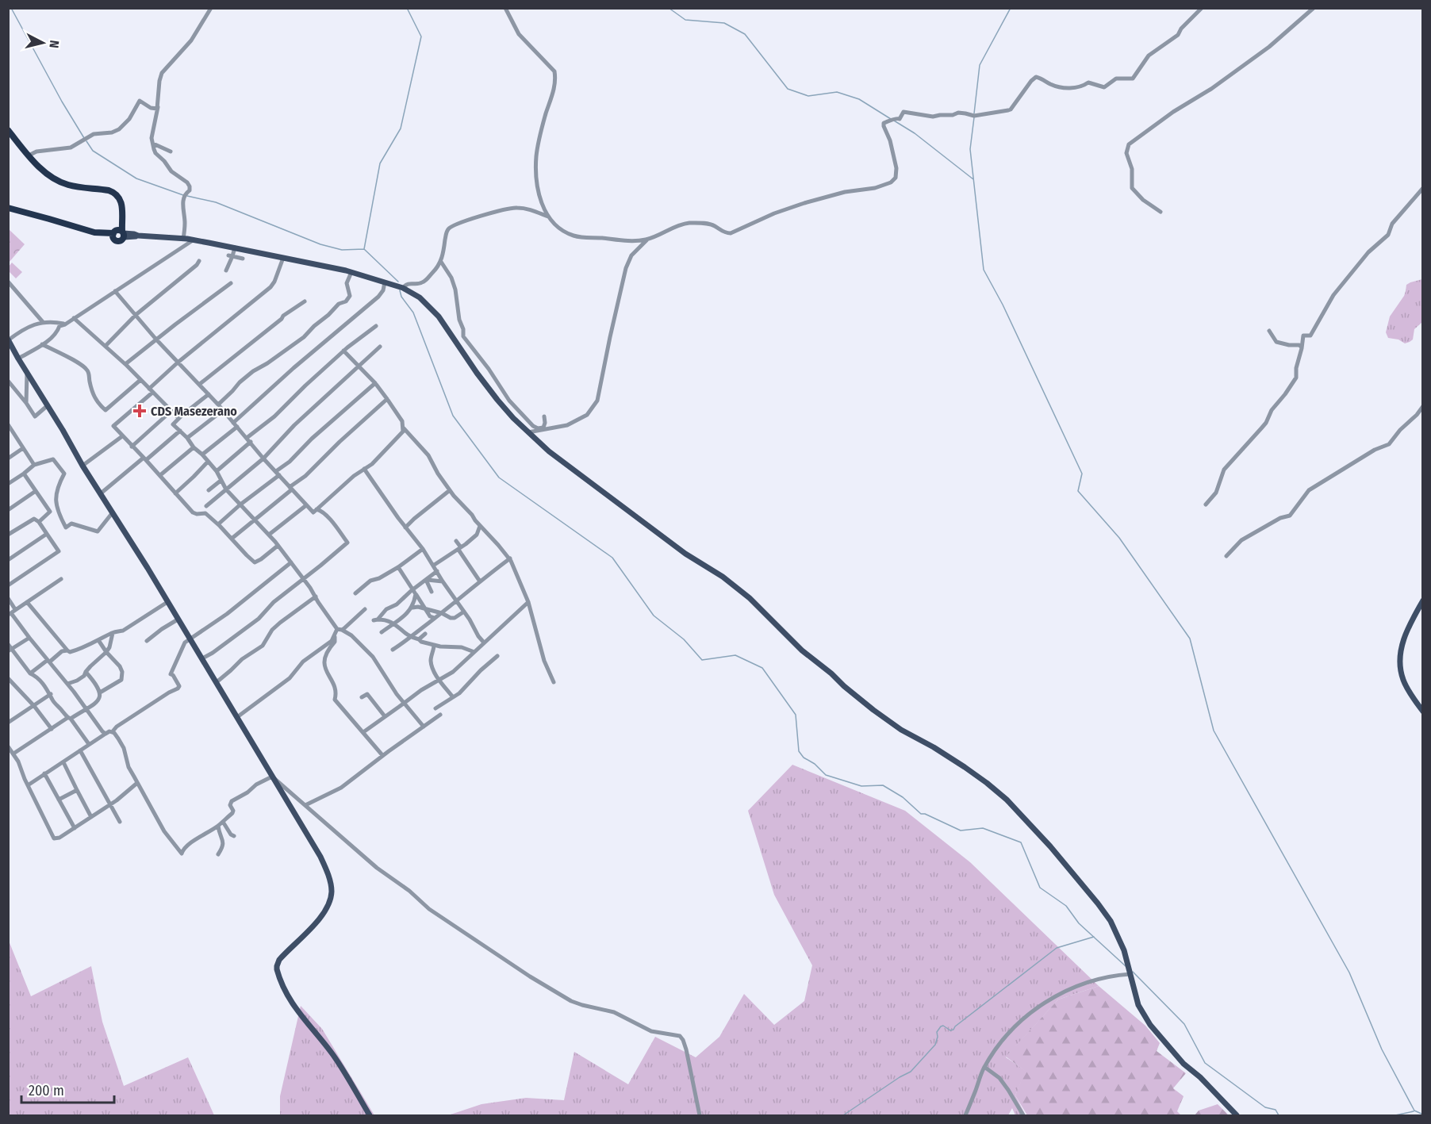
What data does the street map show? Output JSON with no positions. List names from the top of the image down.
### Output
{
  "places": {
    "health": ["CDS Masezerano"]
  },
  "scale_bar": "200 m",
  "north": "right"
}
